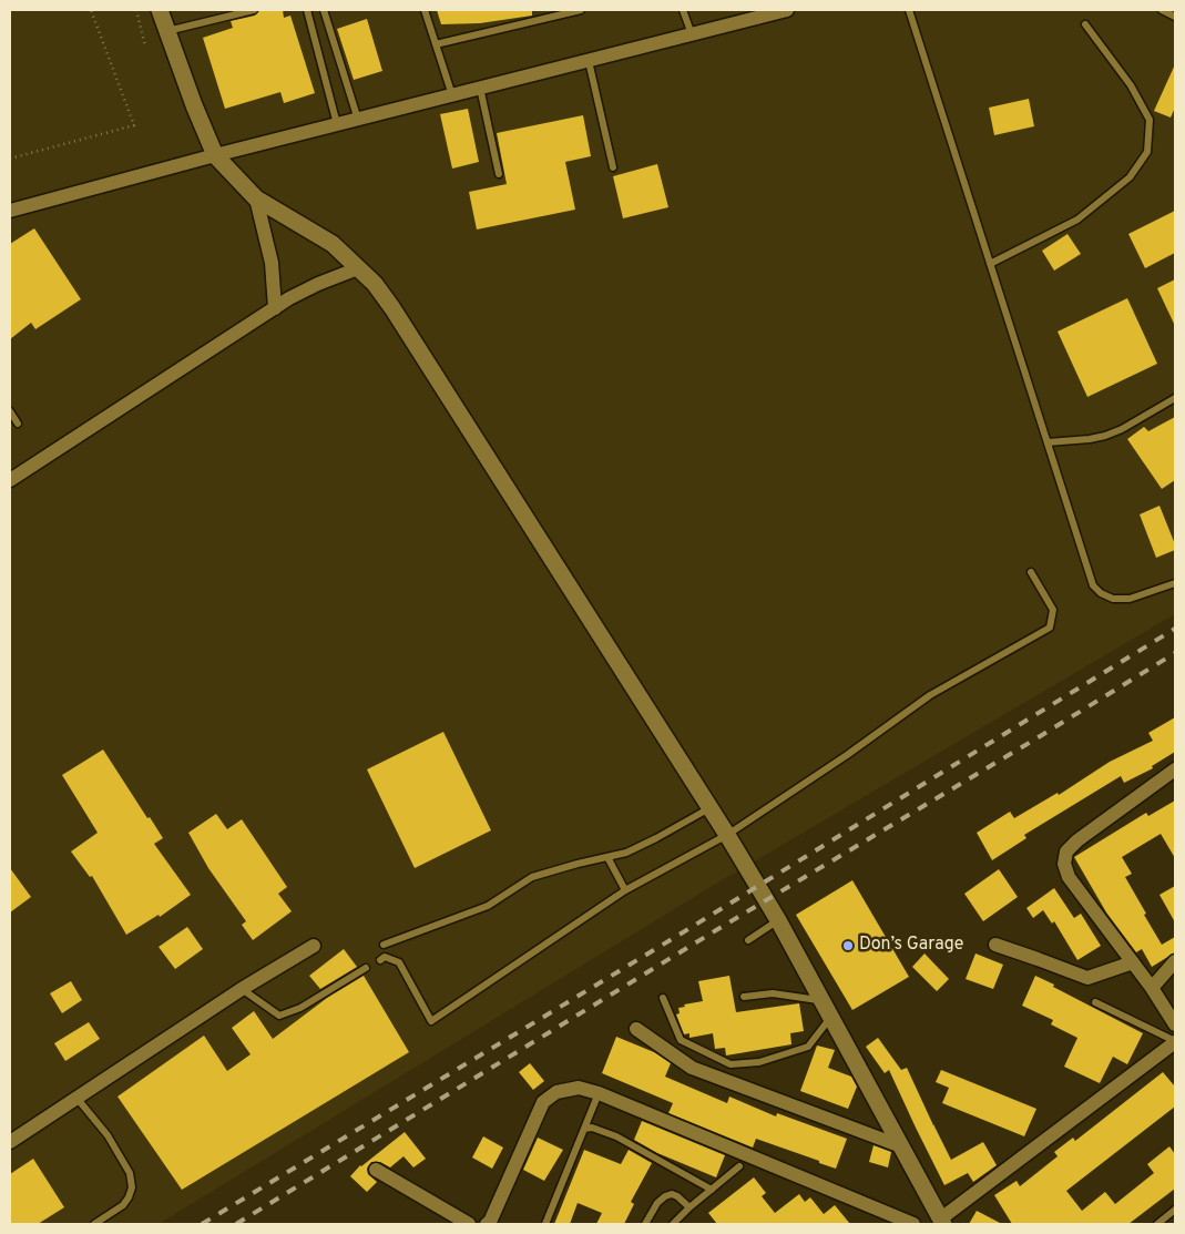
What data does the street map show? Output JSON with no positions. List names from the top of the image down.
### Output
{
  "places": ["Don’s Garage"]
}
